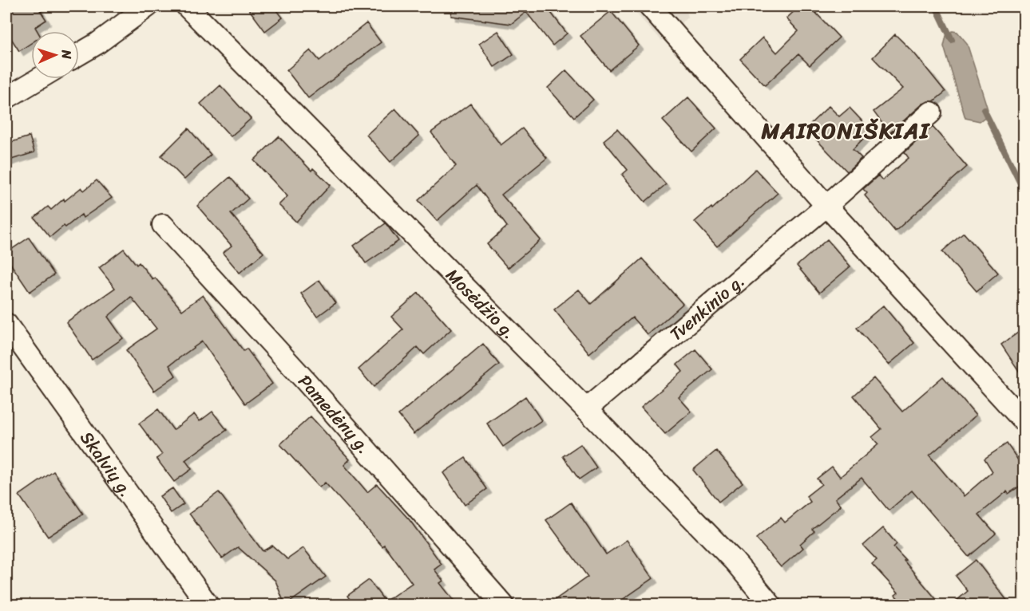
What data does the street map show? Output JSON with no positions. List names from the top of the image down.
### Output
{
  "streets": {
    "street": [
      "Mosėdžio g.",
      "Tvenkinio g.",
      "Pamedėnų g.",
      "Skalvių g."
    ]
  },
  "crossings": [
    ["Mosėdžio g.", "Tvenkinio g."]
  ],
  "districts": ["MAIRONIŠKIAI"],
  "north": "right"
}
